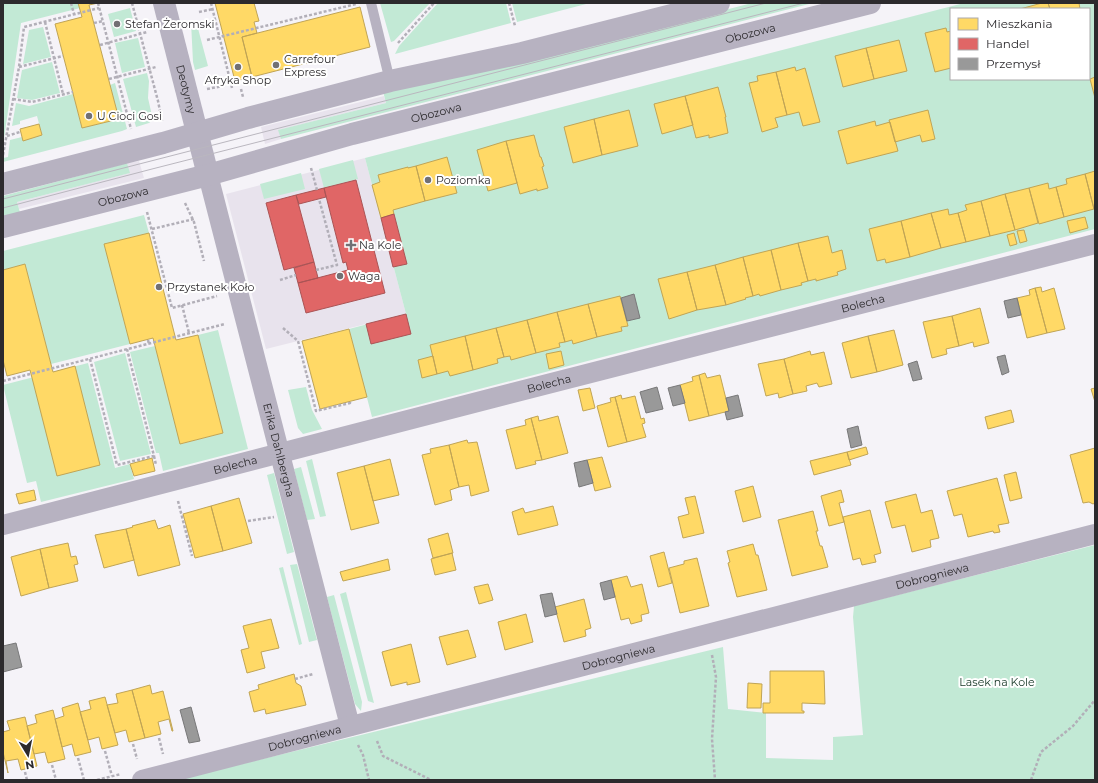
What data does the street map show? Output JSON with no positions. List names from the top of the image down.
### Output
{
  "streets": {
    "street": [
      "Obozowa",
      "Deotymy",
      "Bolecha",
      "Erika Dahlbergha",
      "Dobrogniewa"
    ]
  },
  "crossings": [
    ["Obozowa", "Deotymy"],
    ["Obozowa", "Erika Dahlbergha"],
    ["Deotymy", "Erika Dahlbergha"],
    ["Bolecha", "Erika Dahlbergha"],
    ["Erika Dahlbergha", "Dobrogniewa"]
  ],
  "parks": ["Lasek na Kole"],
  "places": {
    "other": [
      "Stefan Żeromski",
      "Carrefour Express",
      "Afryka Shop",
      "U Cioci Gosi",
      "Poziomka",
      "Waga",
      "Przystanek Koło"
    ],
    "health": ["Na Kole"]
  },
  "legend": ["Mieszkania", "Handel", "Przemysł"],
  "north": "bottom"
}
